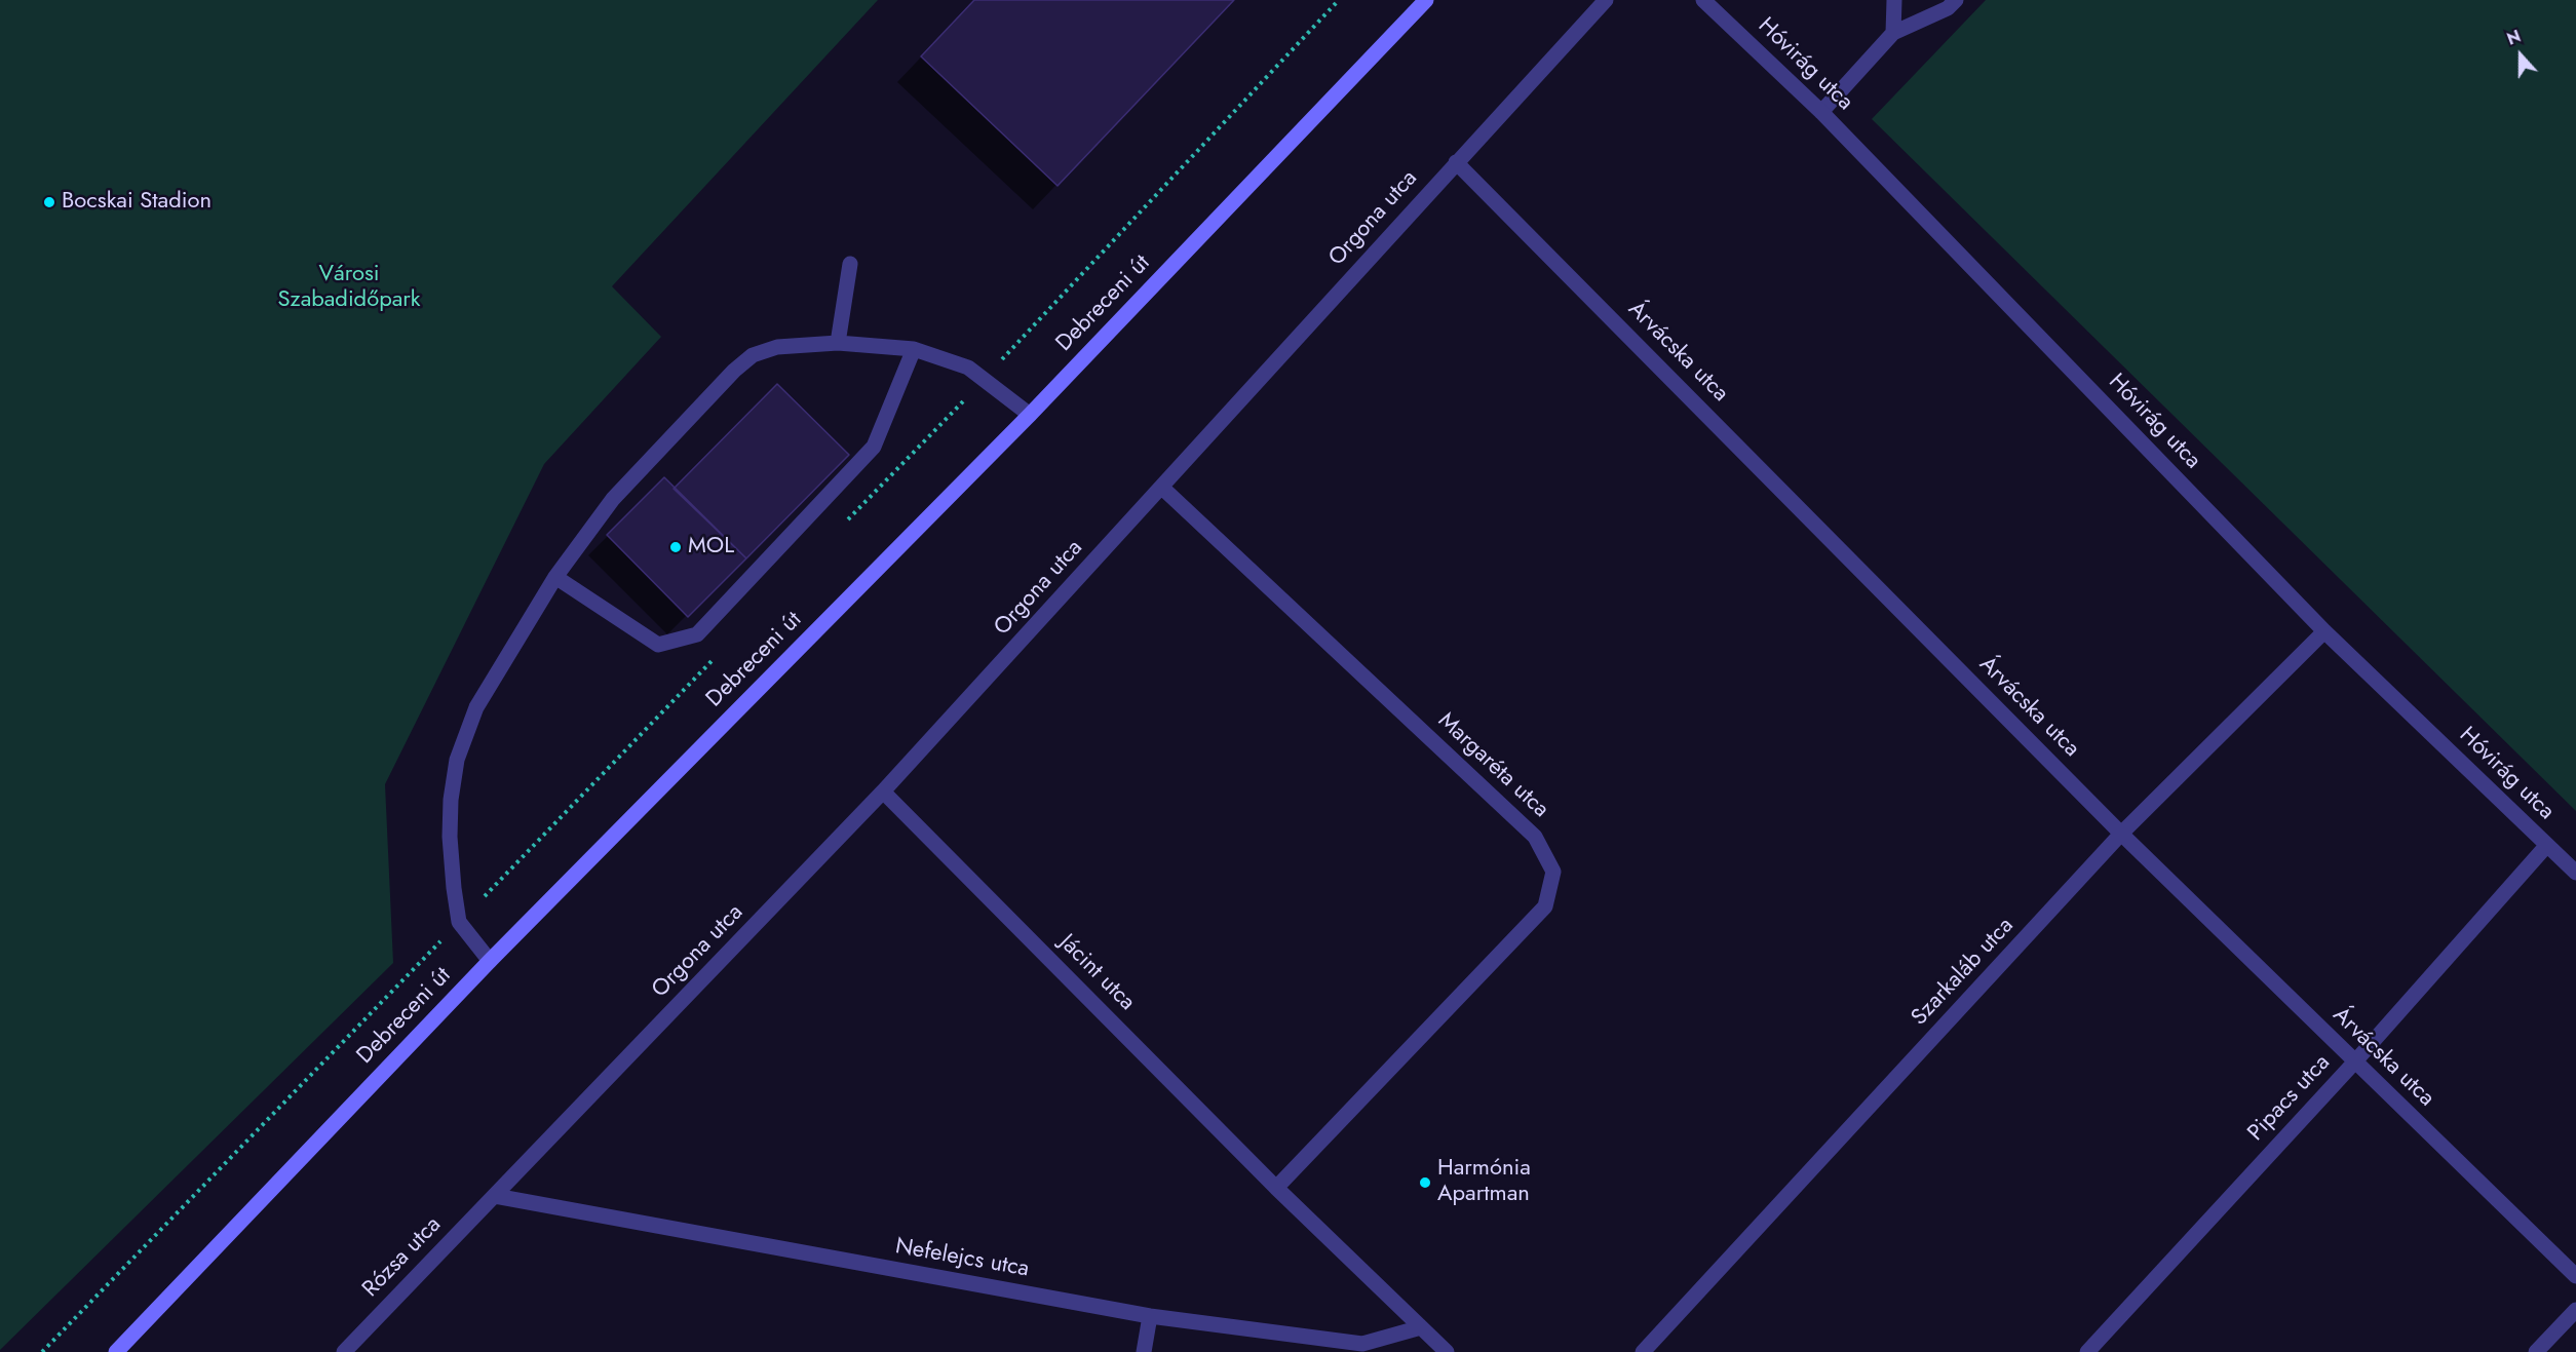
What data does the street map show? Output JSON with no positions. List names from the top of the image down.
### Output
{
  "streets": {
    "street": [
      "Hóvirág utca",
      "Orgona utca",
      "Debreceni út",
      "Árvácska utca",
      "Margaréta utca",
      "Szarkaláb utca",
      "Jácint utca",
      "Pipacs utca",
      "Rózsa utca",
      "Nefelejcs utca"
    ]
  },
  "crossings": [
    ["Hóvirág utca", "Szarkaláb utca"],
    ["Hóvirág utca", "Pipacs utca"],
    ["Orgona utca", "Árvácska utca"],
    ["Orgona utca", "Margaréta utca"],
    ["Orgona utca", "Jácint utca"],
    ["Orgona utca", "Rózsa utca"],
    ["Orgona utca", "Nefelejcs utca"],
    ["Árvácska utca", "Szarkaláb utca"],
    ["Árvácska utca", "Pipacs utca"],
    ["Margaréta utca", "Jácint utca"],
    ["Rózsa utca", "Nefelejcs utca"]
  ],
  "parks": ["Városi Szabadidőpark"],
  "places": ["Bocskai Stadion", "MOL", "Harmónia Apartman"],
  "north": "top"
}
